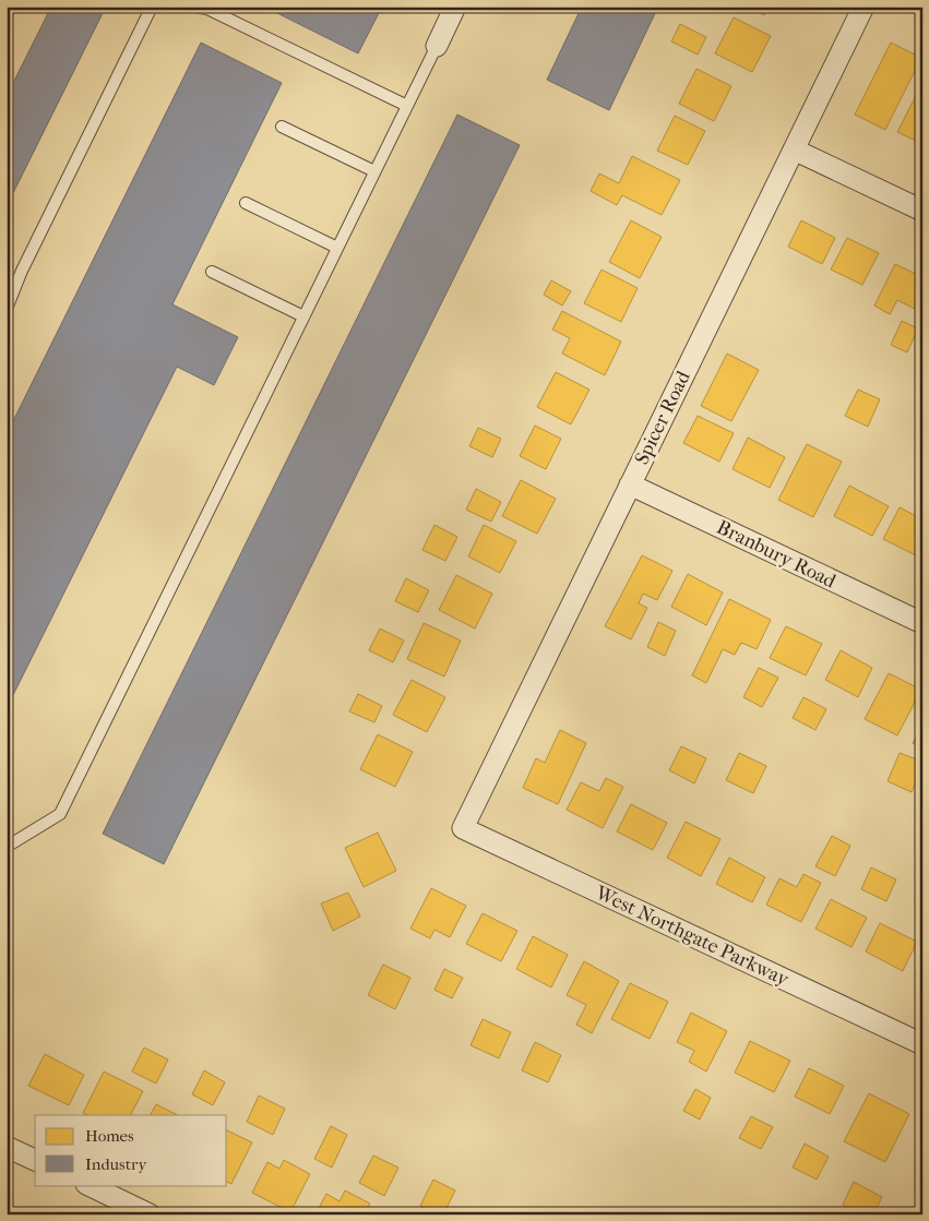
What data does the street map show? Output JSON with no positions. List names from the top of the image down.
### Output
{
  "streets": {
    "street": ["Spicer Road", "Branbury Road", "West Northgate Parkway"]
  },
  "crossings": [
    ["Spicer Road", "Branbury Road"],
    ["Spicer Road", "West Northgate Parkway"]
  ],
  "legend": ["Homes", "Industry"]
}
